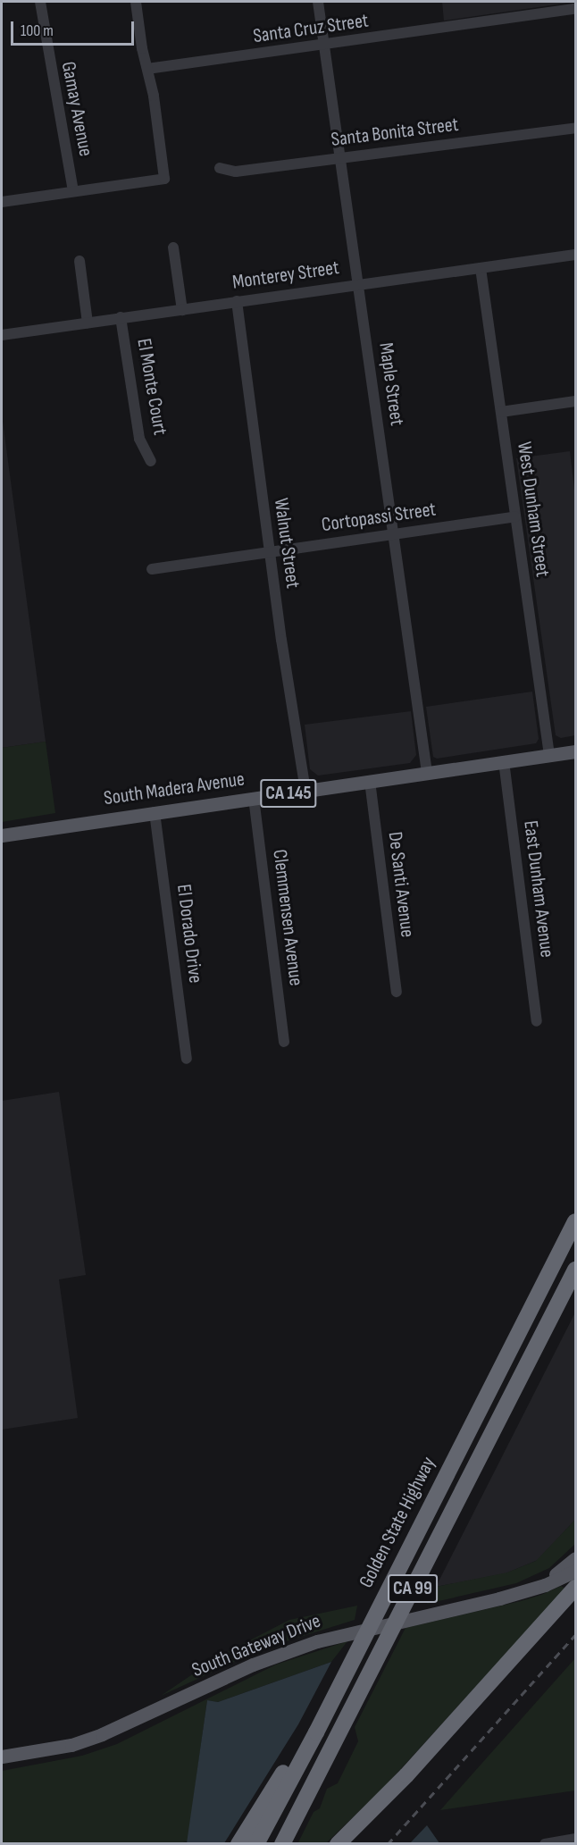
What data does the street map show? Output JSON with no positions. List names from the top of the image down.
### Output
{
  "streets": {
    "highway": ["Golden State Highway", "CA 99"],
    "main road": ["South Madera Avenue", "CA 145", "South Gateway Drive"],
    "street": [
      "Santa Cruz Street",
      "Gamay Avenue",
      "Santa Bonita Street",
      "Monterey Street",
      "Maple Street",
      "El Monte Court",
      "West Dunham Street",
      "Cortopassi Street",
      "Walnut Street",
      "De Santi Avenue",
      "East Dunham Avenue",
      "Clemmensen Avenue",
      "El Dorado Drive"
    ]
  },
  "crossings": [
    ["Santa Cruz Street", "Maple Street"],
    ["Santa Bonita Street", "Maple Street"],
    ["Monterey Street", "Maple Street"],
    ["Monterey Street", "El Monte Court"],
    ["Monterey Street", "West Dunham Street"],
    ["Monterey Street", "Walnut Street"],
    ["Maple Street", "Cortopassi Street"],
    ["Maple Street", "South Madera Avenue"],
    ["West Dunham Street", "Cortopassi Street"],
    ["West Dunham Street", "South Madera Avenue"],
    ["Cortopassi Street", "Walnut Street"],
    ["Walnut Street", "South Madera Avenue"],
    ["South Madera Avenue", "De Santi Avenue"],
    ["South Madera Avenue", "East Dunham Avenue"],
    ["South Madera Avenue", "Clemmensen Avenue"],
    ["South Madera Avenue", "El Dorado Drive"]
  ],
  "scale_bar": "100 m"
}
